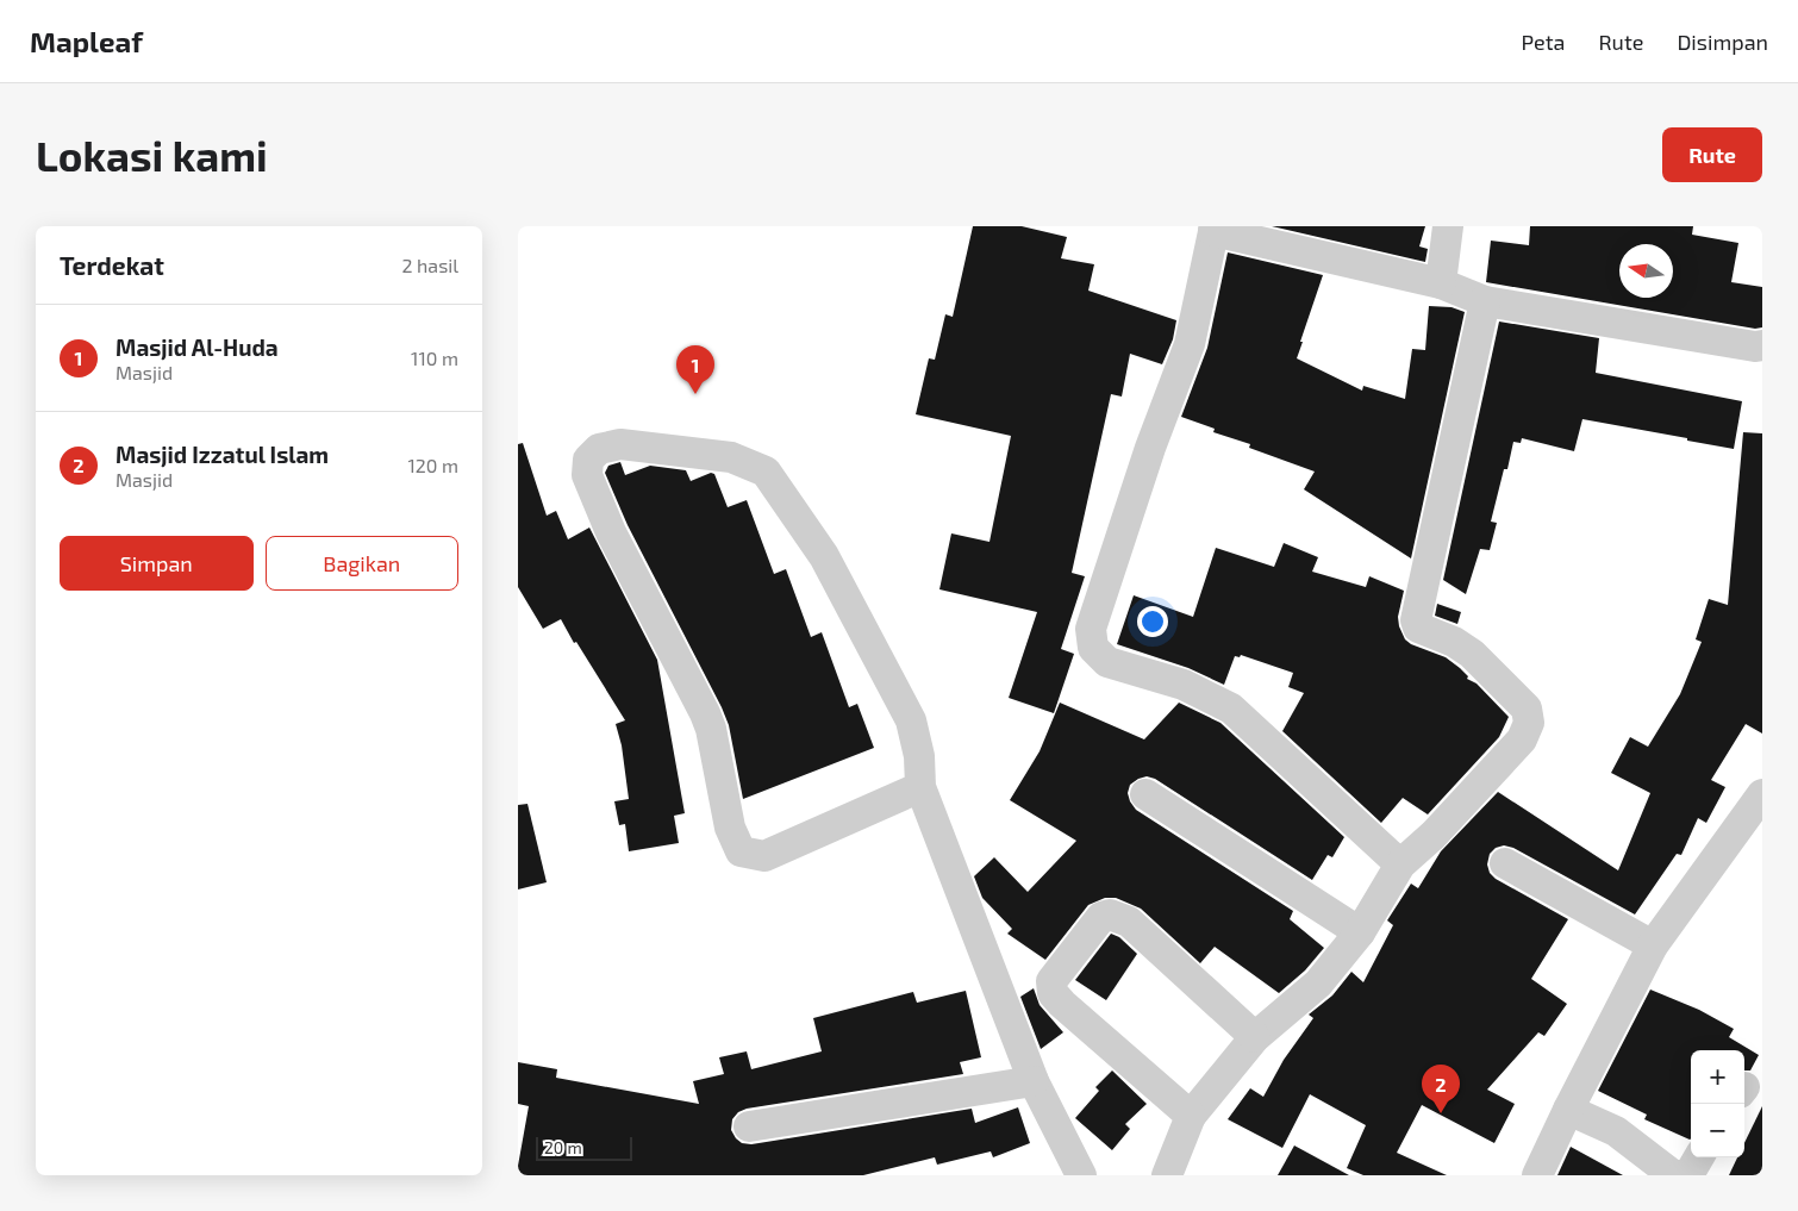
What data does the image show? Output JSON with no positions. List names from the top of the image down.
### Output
{
  "scale_bar": "20 m",
  "north": "left",
  "page": {
    "header": "Mapleaf",
    "nav": ["Peta", "Rute", "Disimpan"],
    "buttons": [
      "Rute",
      ["Simpan", "Bagikan"]
    ],
    "title": "Lokasi kami",
    "heading": ["Terdekat", "2 hasil"],
    "list": [
      {
        "mark": "1",
        "name": "Masjid Al-Huda",
        "note": "Masjid",
        "value": "110 m"
      },
      {
        "mark": "2",
        "name": "Masjid Izzatul Islam",
        "note": "Masjid",
        "value": "120 m"
      }
    ],
    "pins": ["1", "2"],
    "map_buttons": ["+", "−"],
    "scale": "20 m"
  }
}
